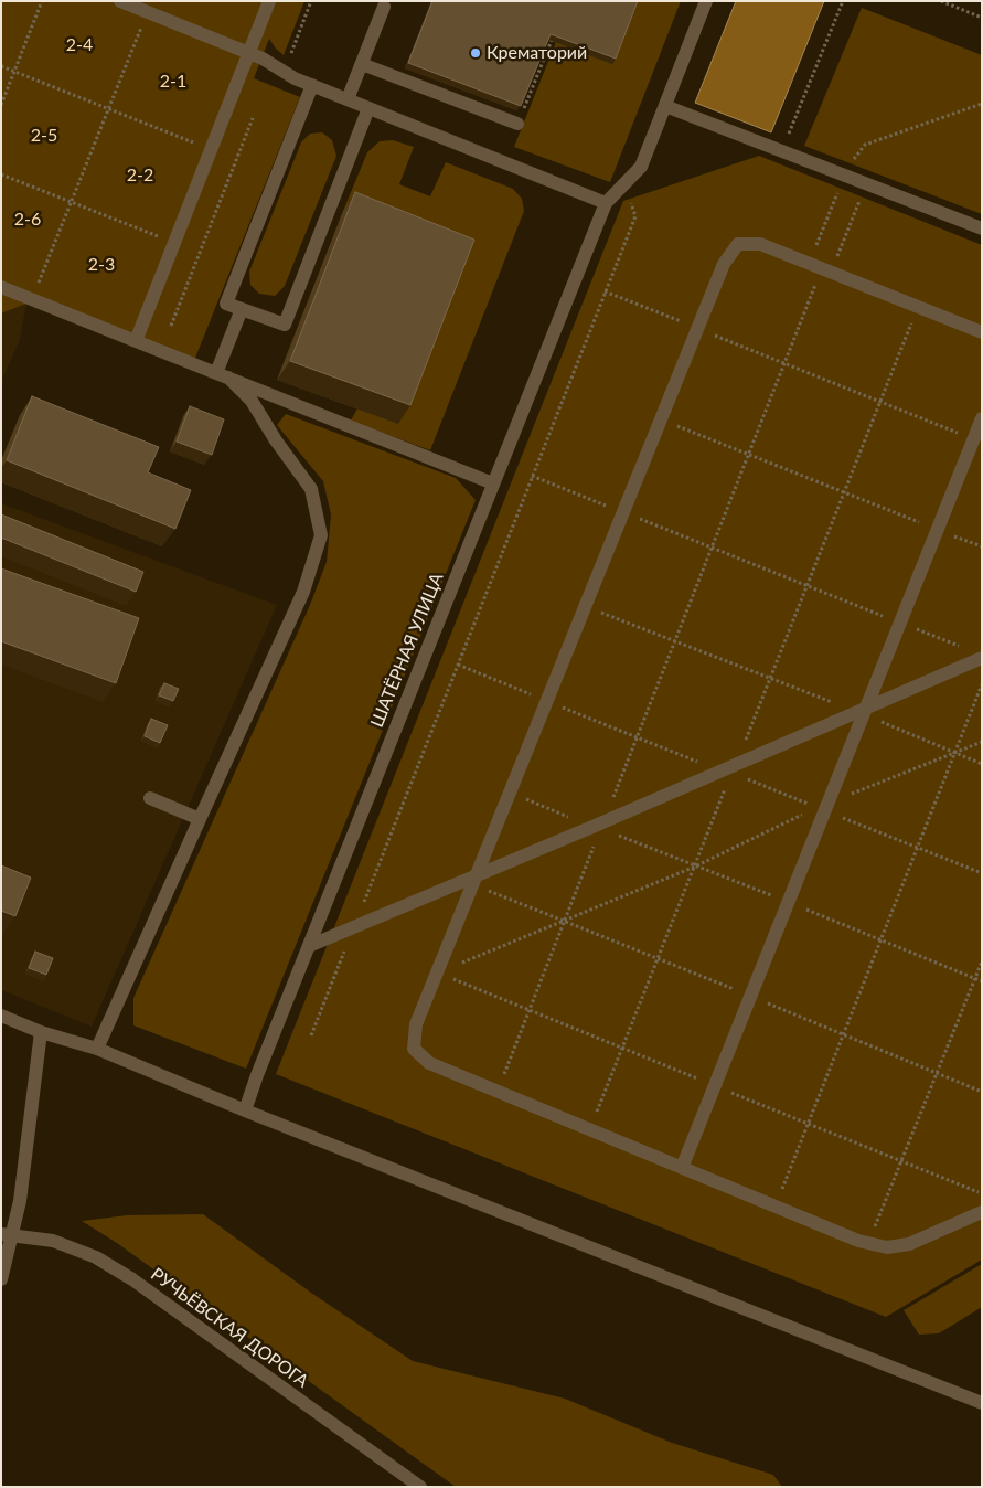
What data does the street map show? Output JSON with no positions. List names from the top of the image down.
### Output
{
  "streets": {
    "street": ["ШАТЁРНАЯ УЛИЦА", "РУЧЬЁВСКАЯ ДОРОГА"]
  },
  "parks": [
    "2-4",
    "2-1",
    "2-5",
    "2-2",
    "2-6",
    "2-3"
  ],
  "places": ["Крематорий"]
}
